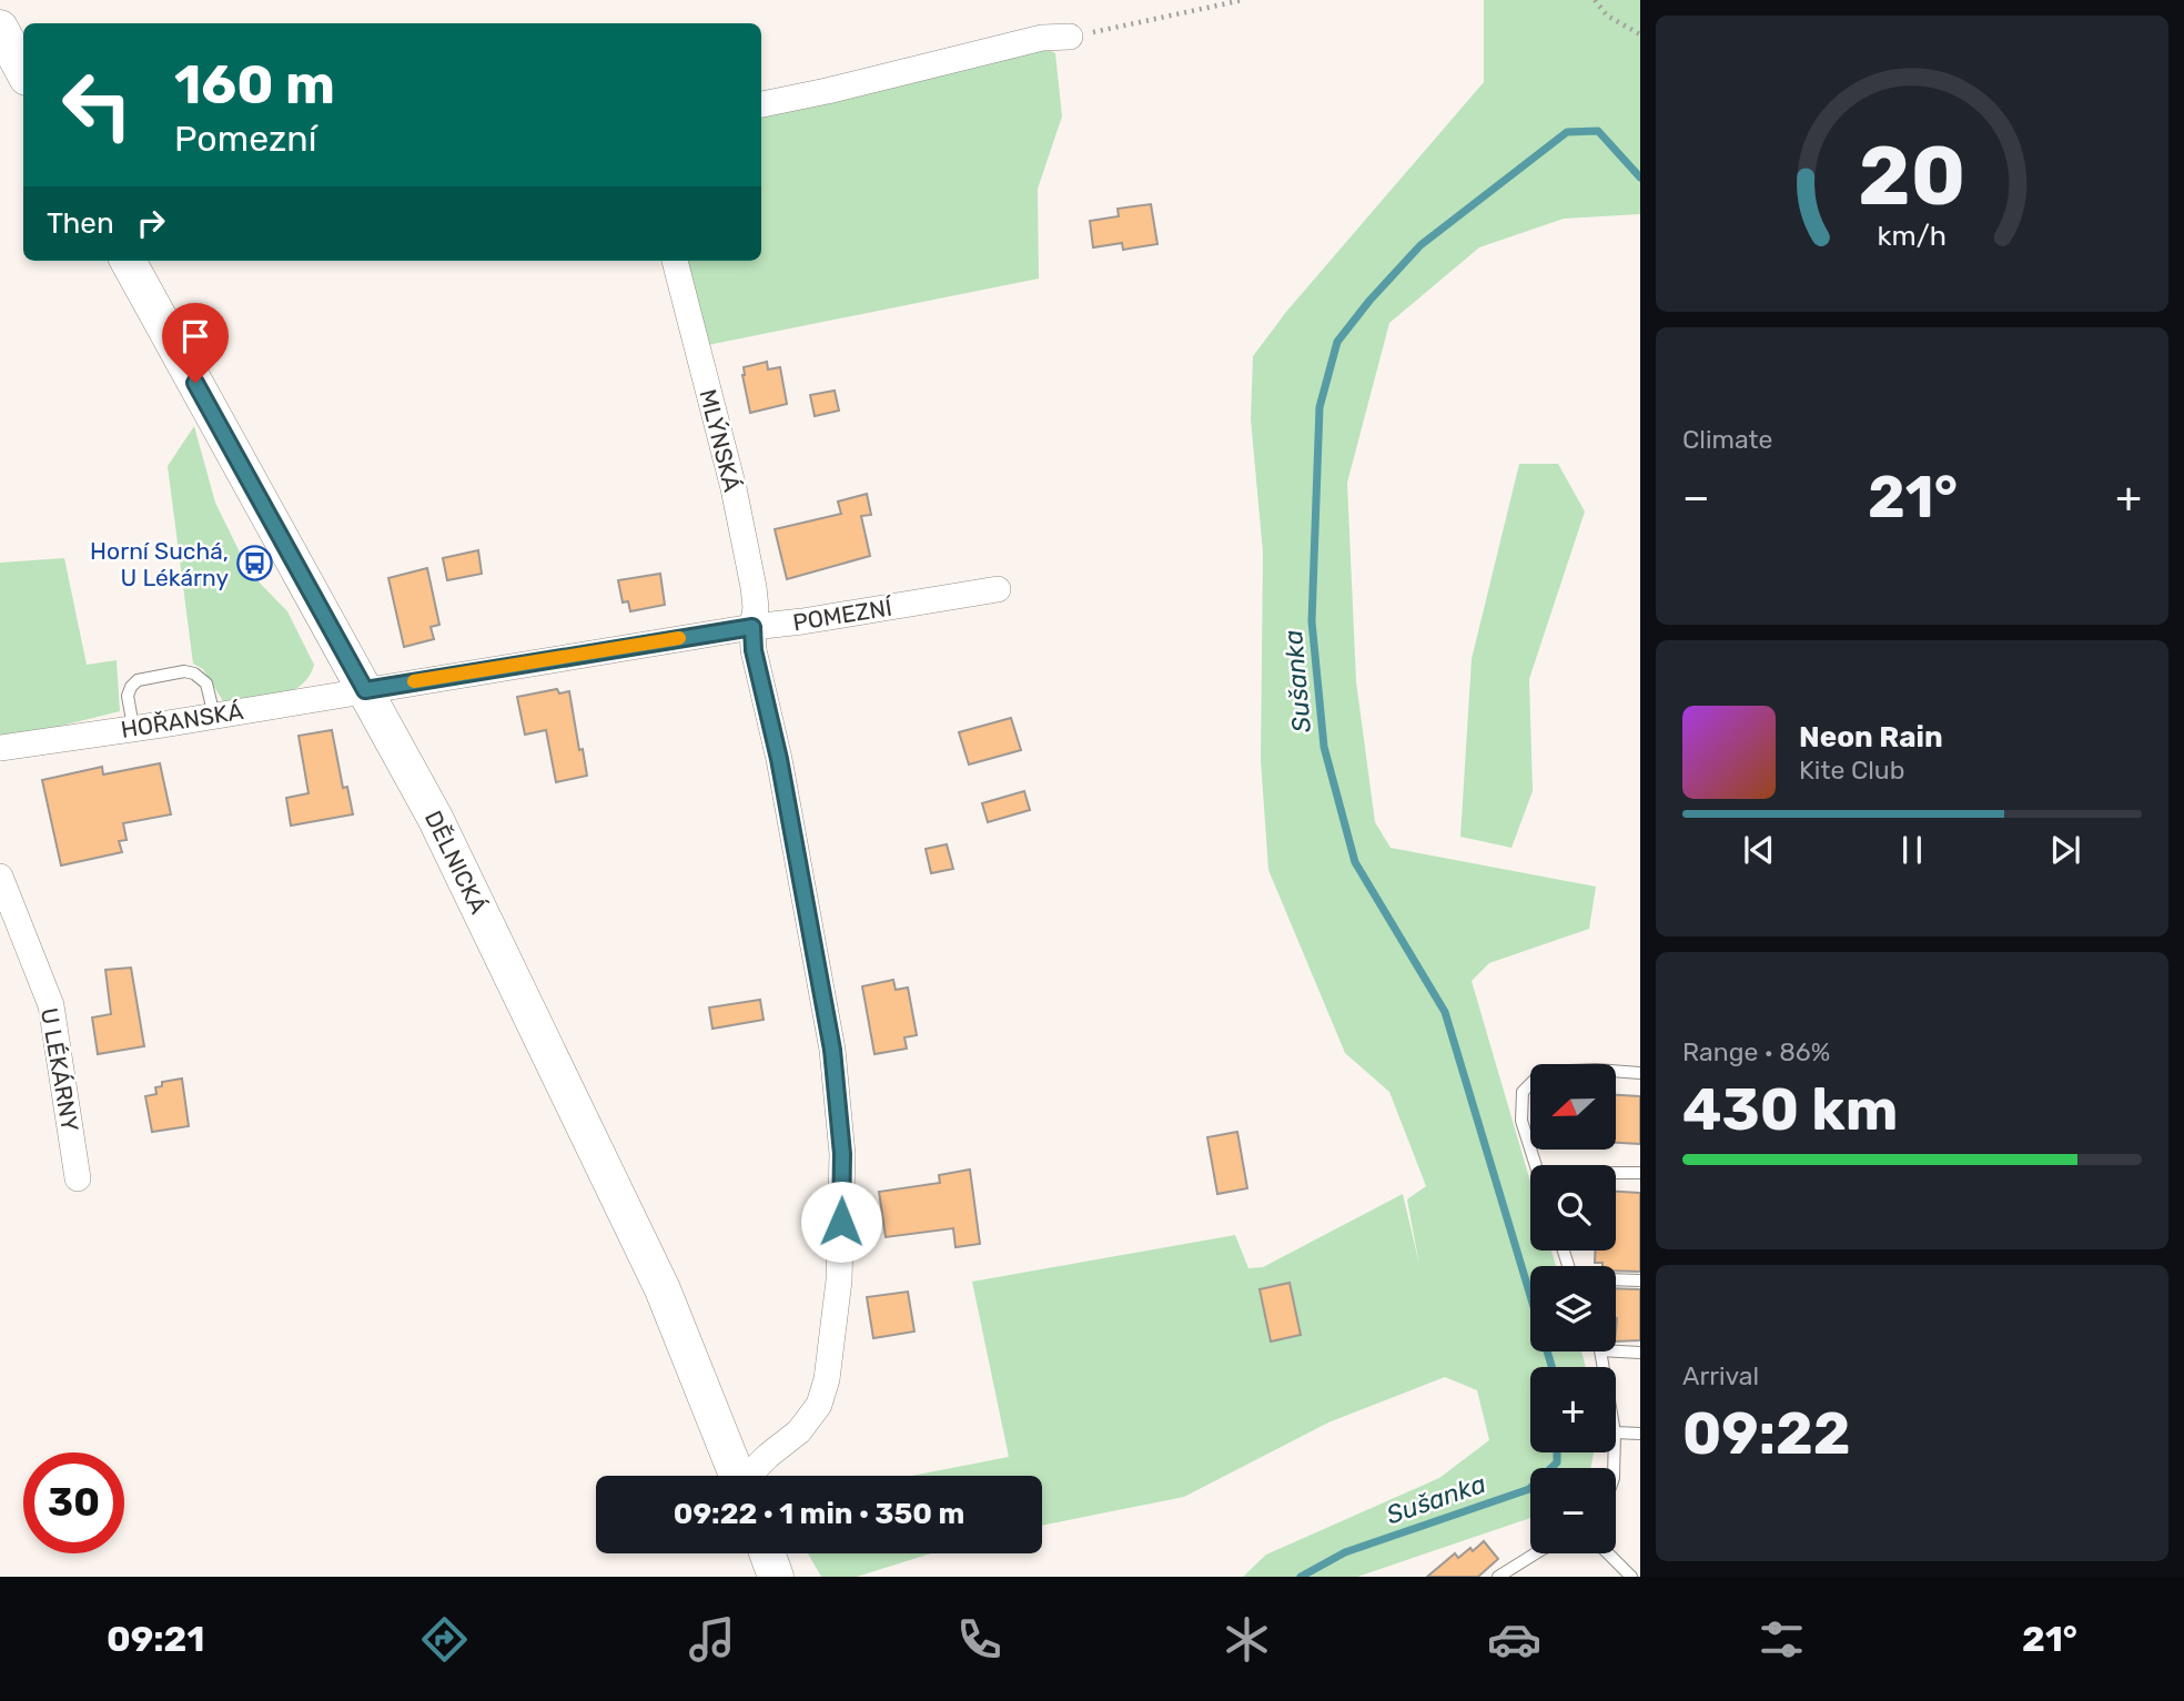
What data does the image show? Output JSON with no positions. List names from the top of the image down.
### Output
{
  "streets": {
    "main road": ["DĚLNICKÁ"],
    "street": [
      "MLÝNSKÁ",
      "POMEZNÍ",
      "HOŘANSKÁ",
      "U LÉKÁRNY"
    ]
  },
  "crossings": [
    ["MLÝNSKÁ", "POMEZNÍ"],
    ["POMEZNÍ", "HOŘANSKÁ"],
    ["POMEZNÍ", "DĚLNICKÁ"],
    ["HOŘANSKÁ", "DĚLNICKÁ"]
  ],
  "water": ["Sušanka"],
  "places": {
    "bus stop": ["Horní Suchá, U Lékárny"]
  },
  "north": "left",
  "page": {
    "turn": ["160 m", "Pomezní"],
    "then": "Then",
    "tile": [
      "Climate",
      ["Range · 86%", "430 km"],
      ["Arrival", "09:22"]
    ],
    "heat": ["−", "21°", "+"],
    "song": ["Neon Rain", "Kite Club"],
    "map_buttons": ["+", "−"],
    "limit": "30",
    "trip": "09:22 · 1 min · 350 m",
    "tabs": ["09:21", "21°"],
    "gauge": ["20", "km/h"]
  }
}
